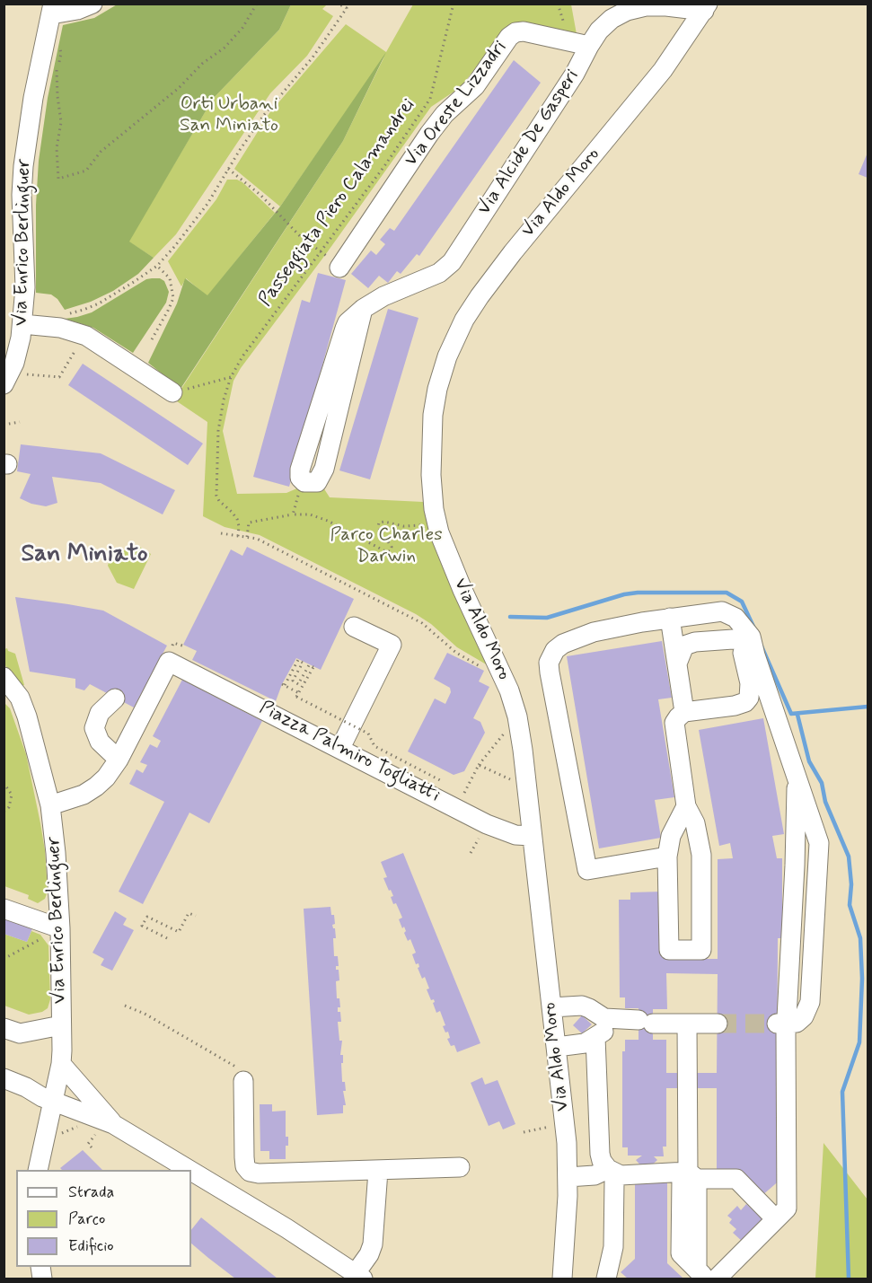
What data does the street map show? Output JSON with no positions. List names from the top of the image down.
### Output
{
  "streets": {
    "street": [
      "Via Oreste Lizzadri",
      "Via Alcide De Gasperi",
      "Via Aldo Moro",
      "Via Enrico Berlinguer",
      "Piazza Palmiro Togliatti"
    ],
    "path": ["Passeggiata Piero Calamandrei"]
  },
  "crossings": [
    ["Via Oreste Lizzadri", "Via Alcide De Gasperi"],
    ["Via Alcide De Gasperi", "Via Aldo Moro"],
    ["Via Aldo Moro", "Piazza Palmiro Togliatti"]
  ],
  "districts": ["San Miniato"],
  "parks": ["Orti Urbani San Miniato", "Parco Charles Darwin"],
  "legend": ["Strada", "Parco", "Edificio"]
}
